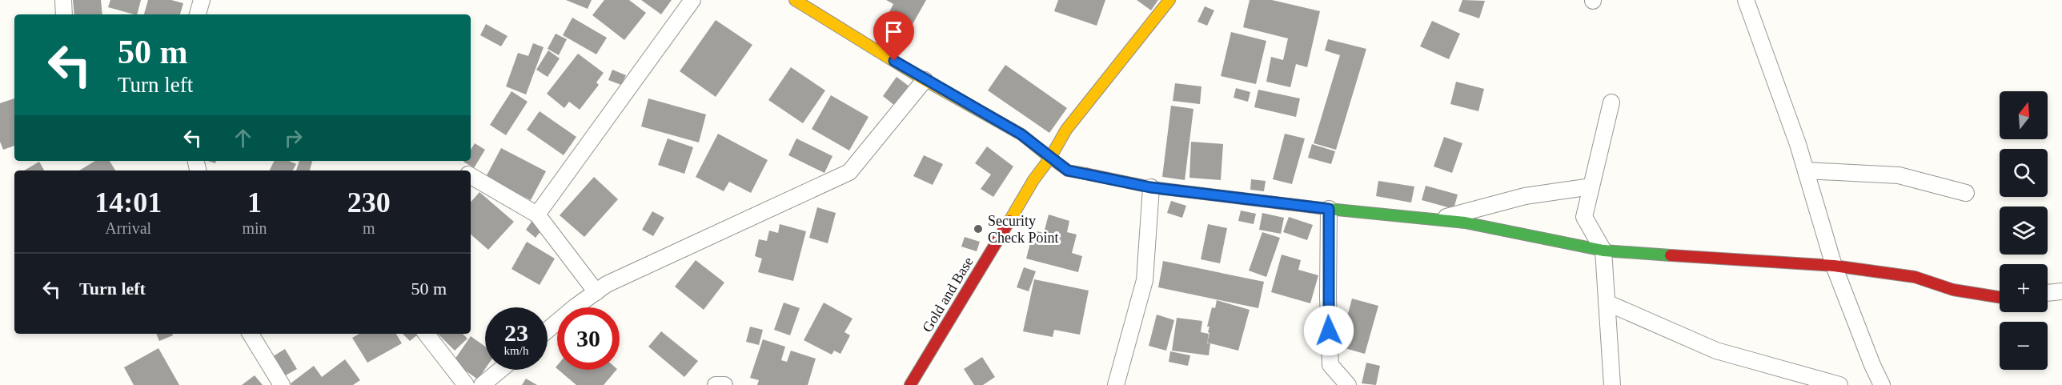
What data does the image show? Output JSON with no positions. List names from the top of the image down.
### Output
{
  "streets": {
    "street": ["Gold and Base"]
  },
  "places": ["Security Check Point"],
  "north": "top",
  "page": {
    "turn": ["50 m", "Turn left"],
    "map_buttons": ["+", "−"],
    "eta": [
      "14:01",
      "Arrival",
      "1",
      "min",
      "230",
      "m"
    ],
    "list": [
      {
        "name": "Turn left",
        "value": "50 m"
      }
    ],
    "speed": "23 km/h",
    "limit": "30"
  }
}
